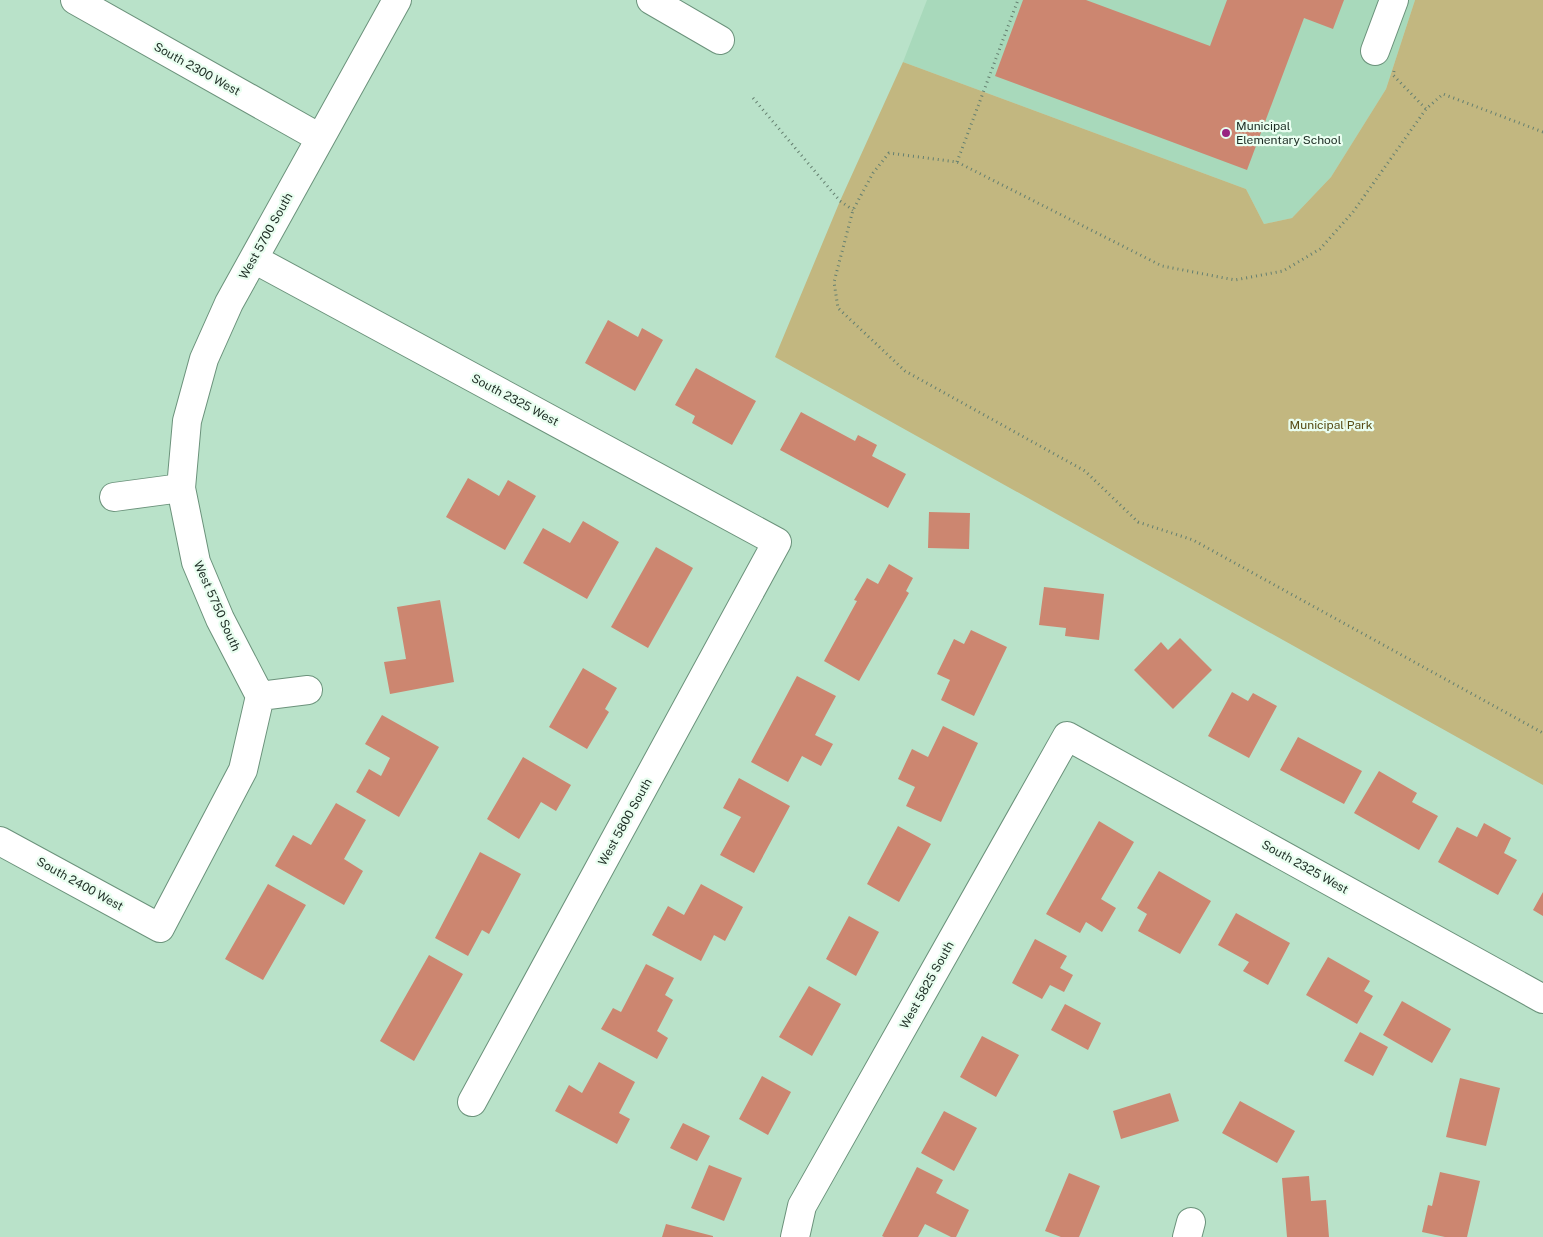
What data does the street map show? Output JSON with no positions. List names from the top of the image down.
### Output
{
  "streets": {
    "street": [
      "South 2300 West",
      "West 5700 South",
      "South 2325 West",
      "West 5750 South",
      "West 5800 South",
      "South 2400 West",
      "West 5825 South"
    ]
  },
  "crossings": [
    ["South 2300 West", "West 5700 South"],
    ["West 5700 South", "South 2325 West"],
    ["West 5700 South", "West 5750 South"],
    ["South 2325 West", "West 5800 South"],
    ["South 2325 West", "West 5825 South"],
    ["West 5750 South", "South 2400 West"]
  ],
  "parks": ["Municipal Park"],
  "places": ["Municipal Elementary School"]
}
